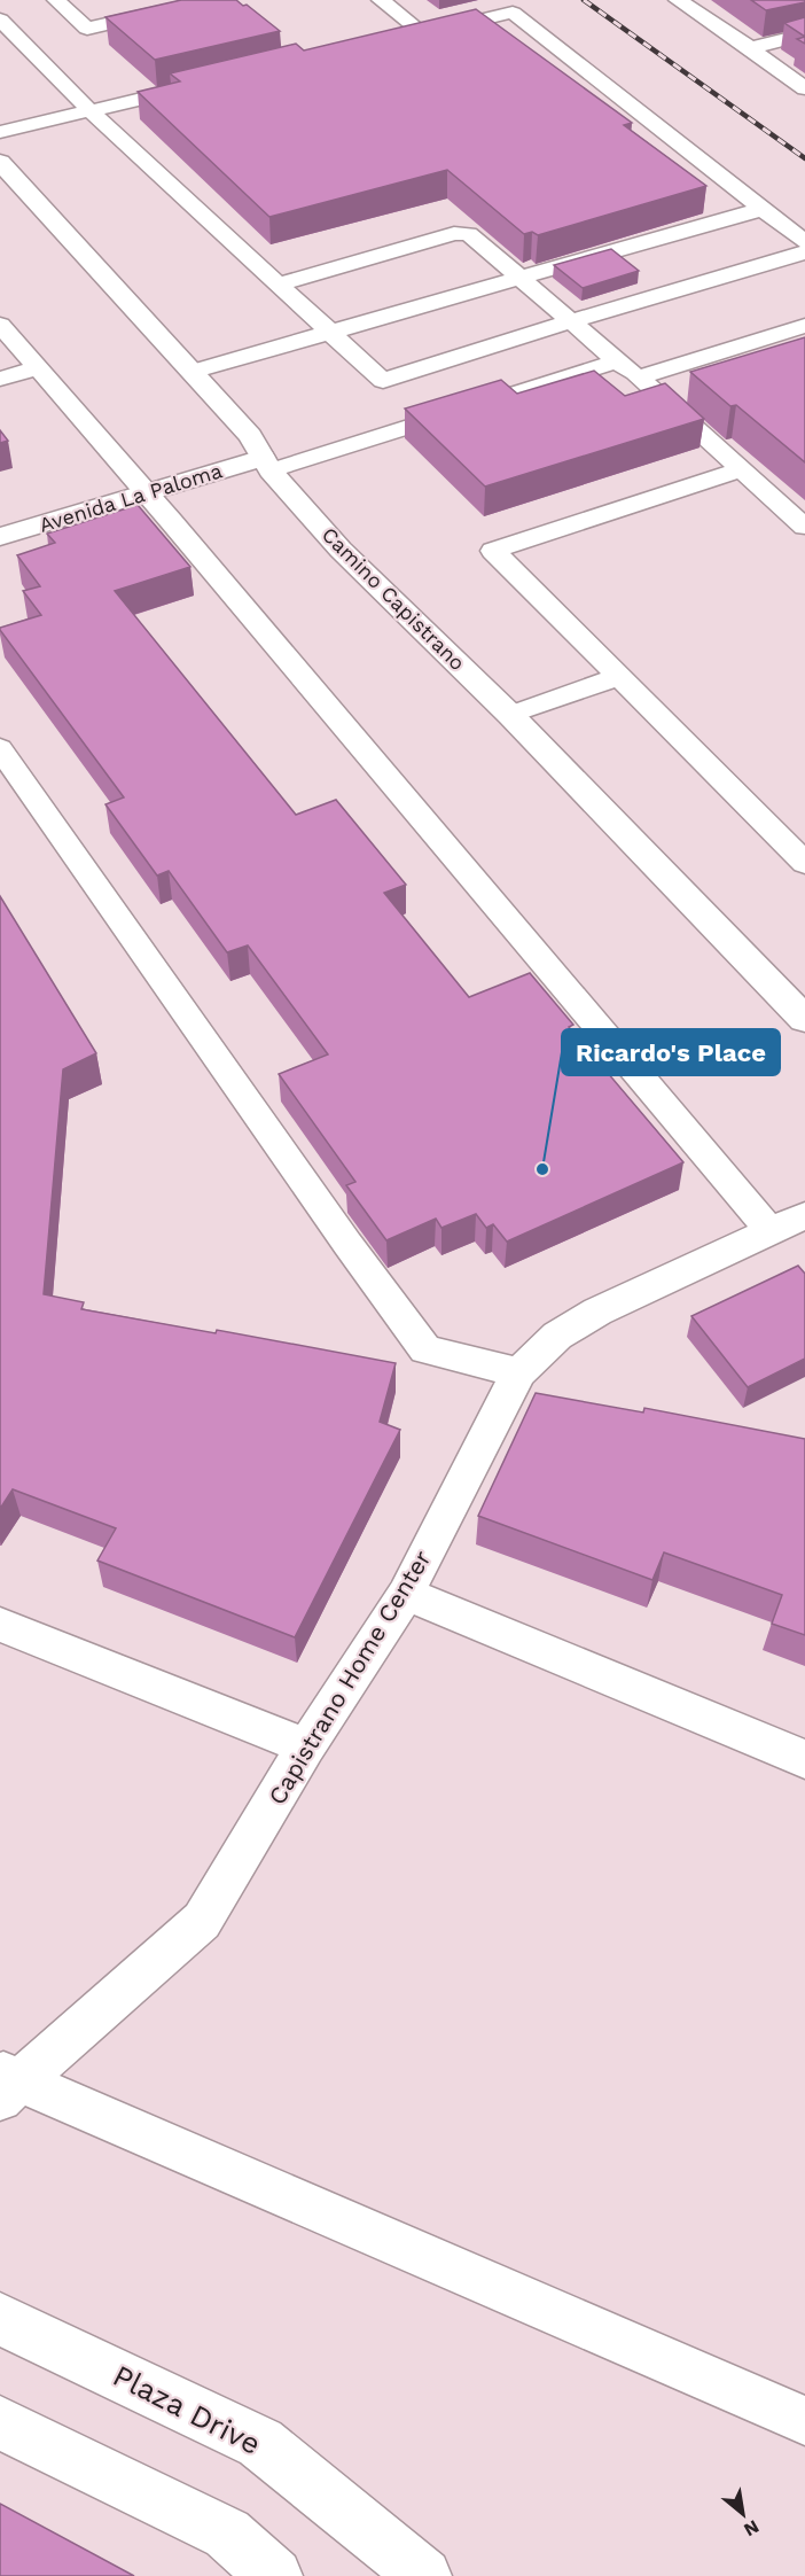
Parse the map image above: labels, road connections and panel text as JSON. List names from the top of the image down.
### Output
{
  "streets": {
    "main road": ["Avenida La Paloma", "Camino Capistrano", "Plaza Drive"],
    "lane": ["Capistrano Home Center"]
  },
  "crossings": [
    ["Avenida La Paloma", "Camino Capistrano"]
  ],
  "places": ["Ricardo's Place"],
  "north": "bottom right"
}
